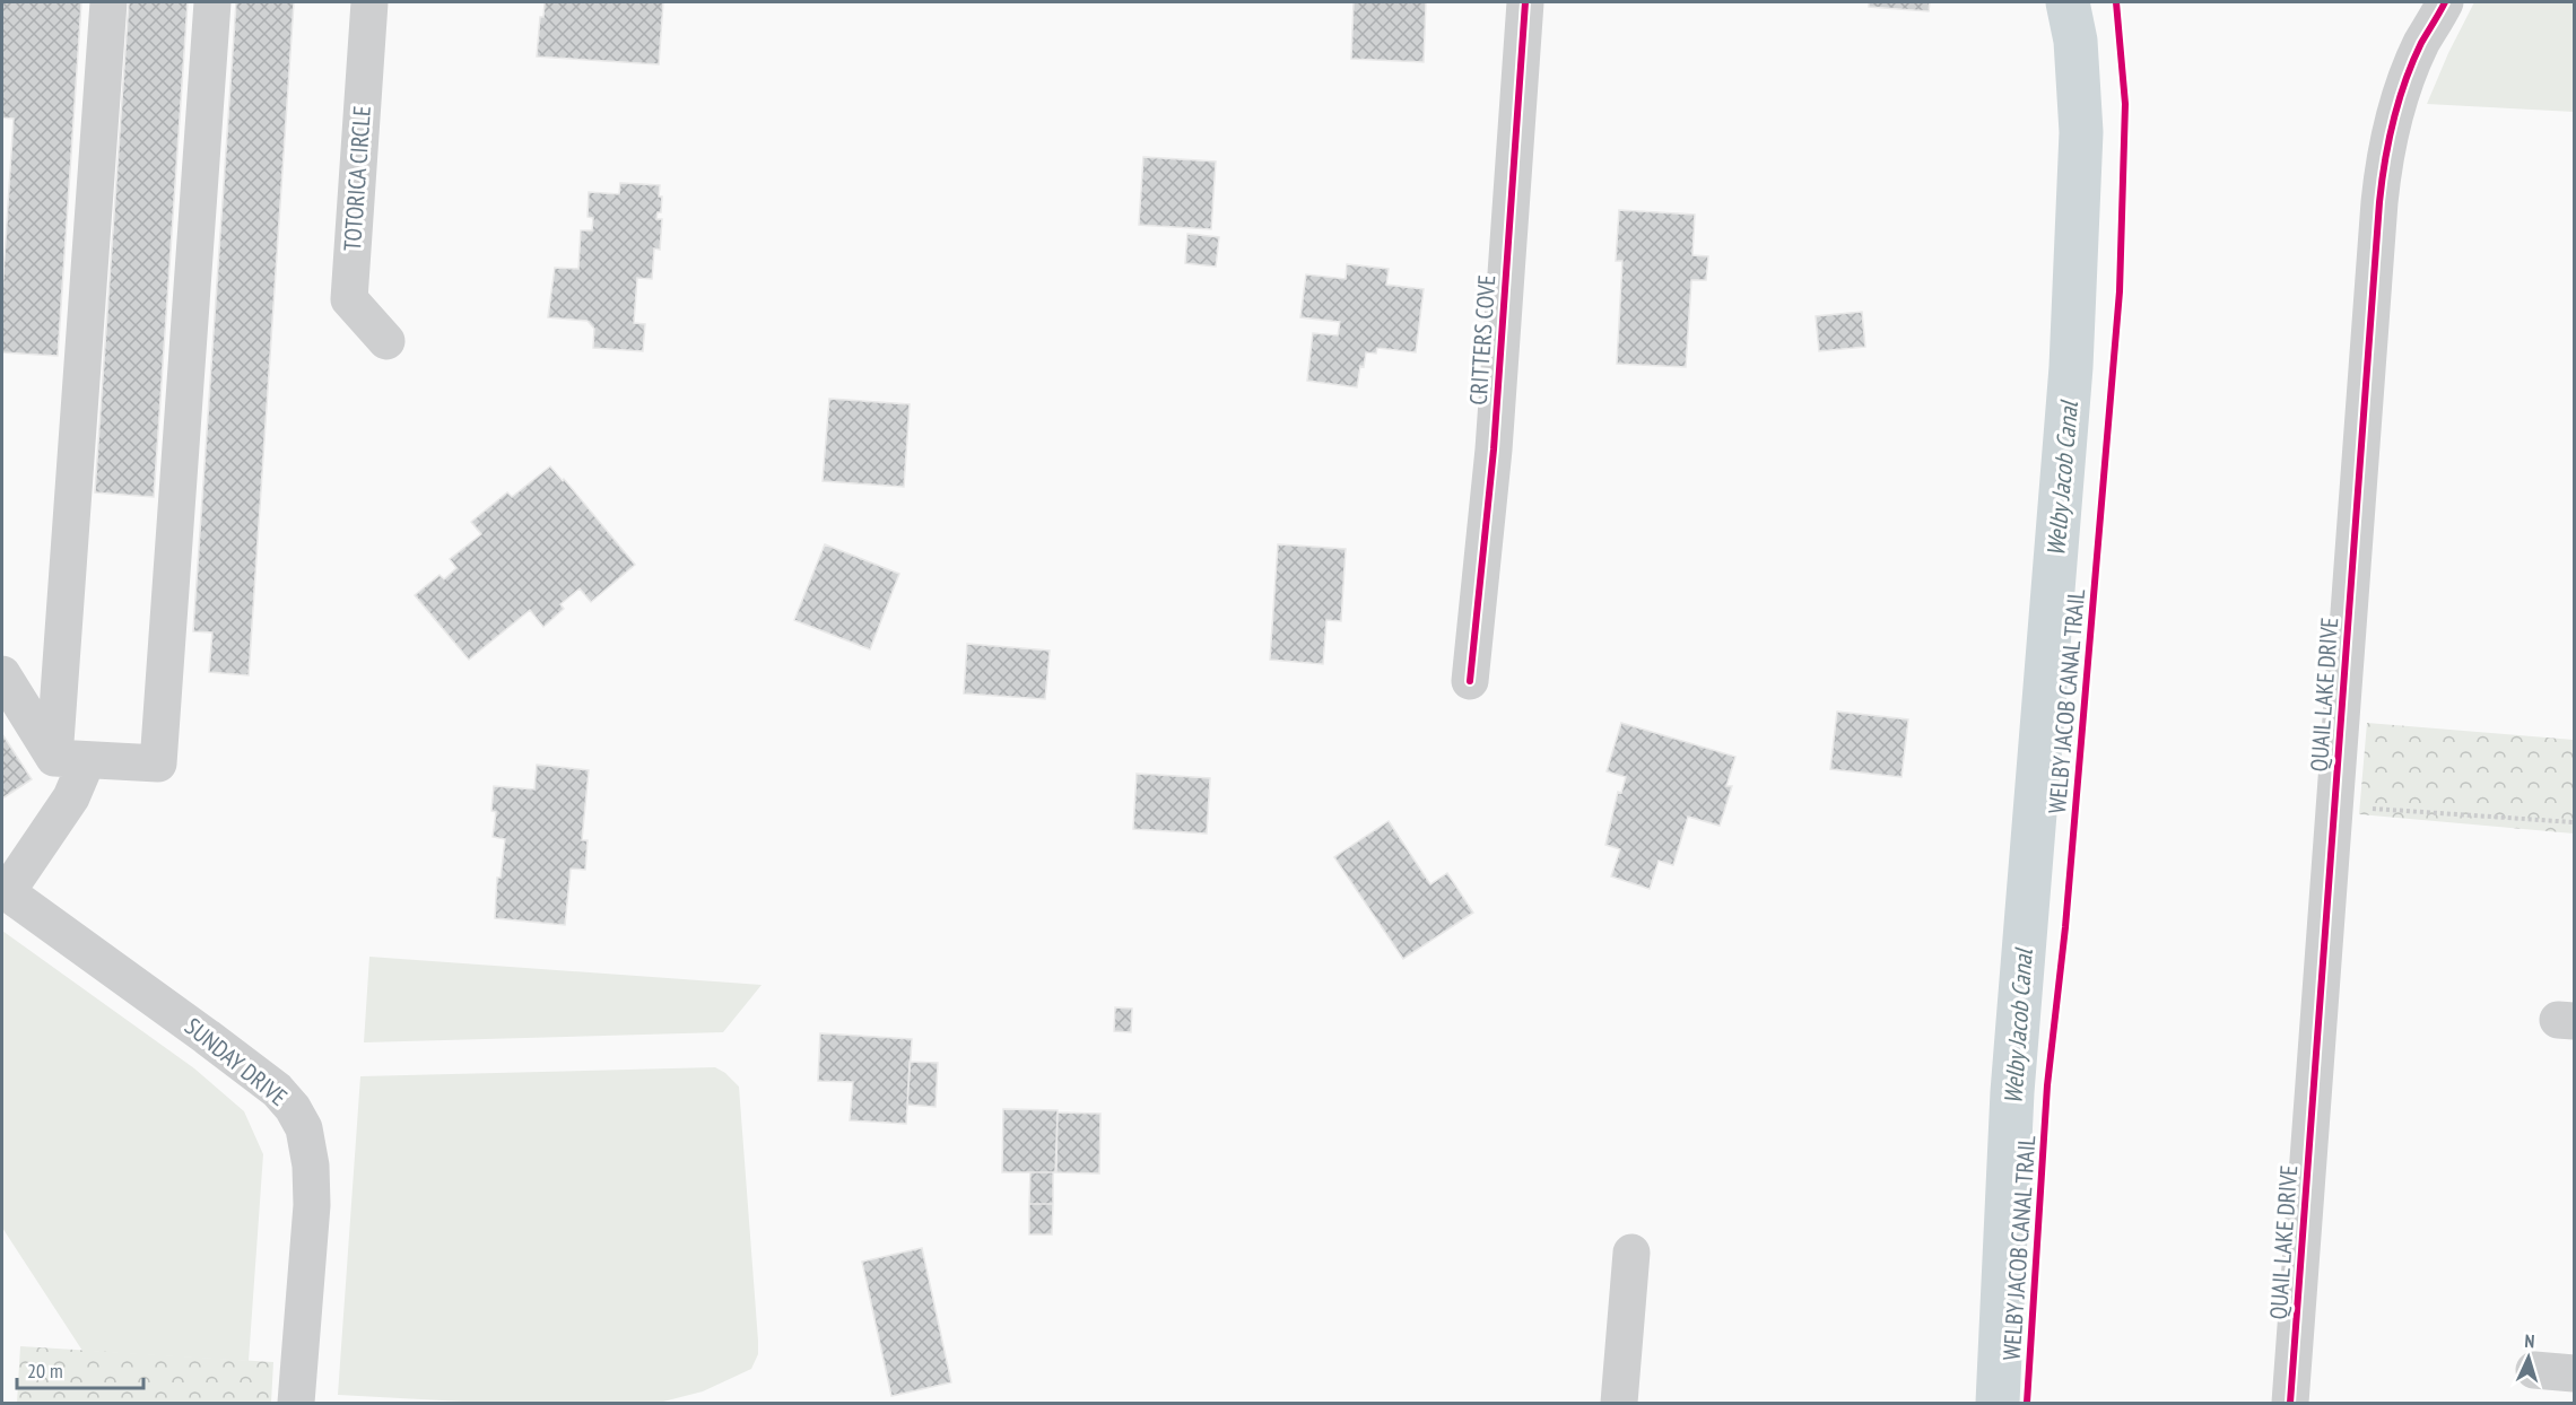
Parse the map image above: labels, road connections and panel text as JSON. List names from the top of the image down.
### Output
{
  "streets": {
    "street": [
      "TOTORICA CIRCLE",
      "CRITTERS COVE",
      "QUAIL LAKE DRIVE",
      "SUNDAY DRIVE"
    ],
    "cycle path": ["WELBY JACOB CANAL TRAIL"]
  },
  "water": ["Welby Jacob Canal"],
  "scale_bar": "20 m",
  "north": "top"
}
